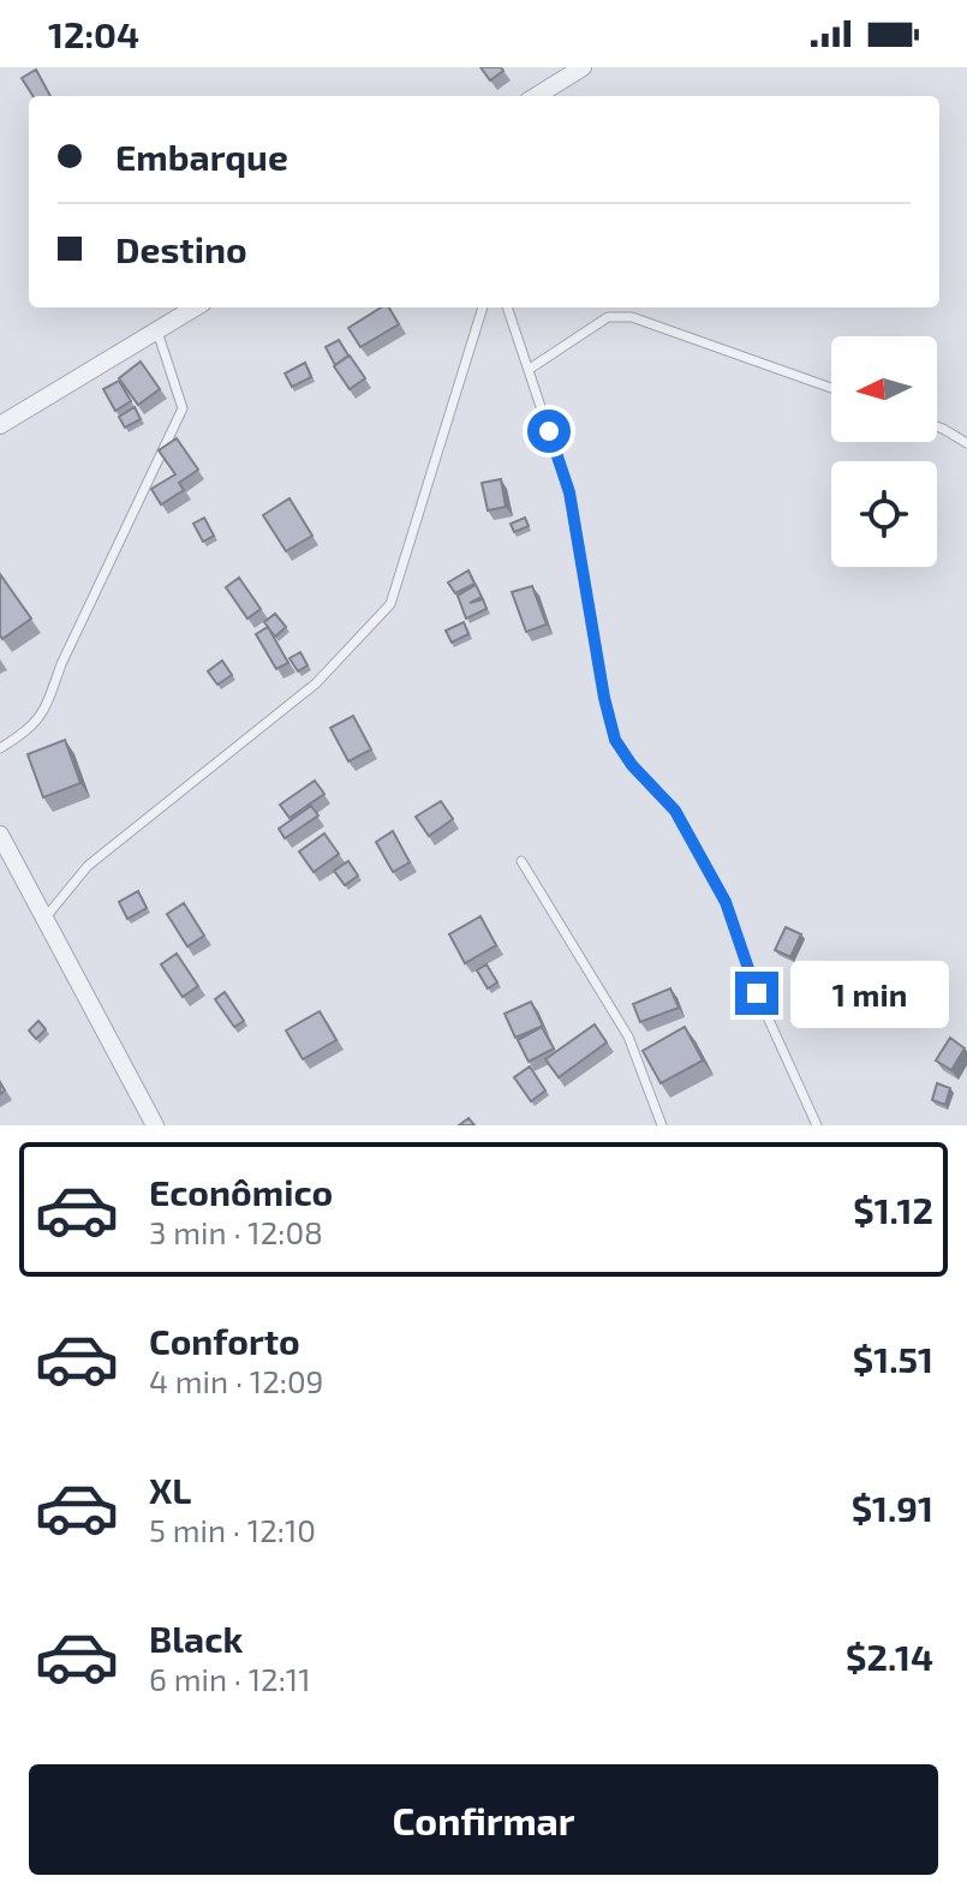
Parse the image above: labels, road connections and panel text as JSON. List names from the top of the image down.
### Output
{
  "north": "left",
  "page": {
    "status": "12:04",
    "banner": ["Embarque", "Destino"],
    "bubble": "1 min",
    "list": [
      {
        "name": "Econômico",
        "note": "3 min · 12:08",
        "value": "$1.12"
      },
      {
        "name": "Conforto",
        "note": "4 min · 12:09",
        "value": "$1.51"
      },
      {
        "name": "XL",
        "note": "5 min · 12:10",
        "value": "$1.91"
      },
      {
        "name": "Black",
        "note": "6 min · 12:11",
        "value": "$2.14"
      }
    ],
    "buttons": "Confirmar"
  }
}
